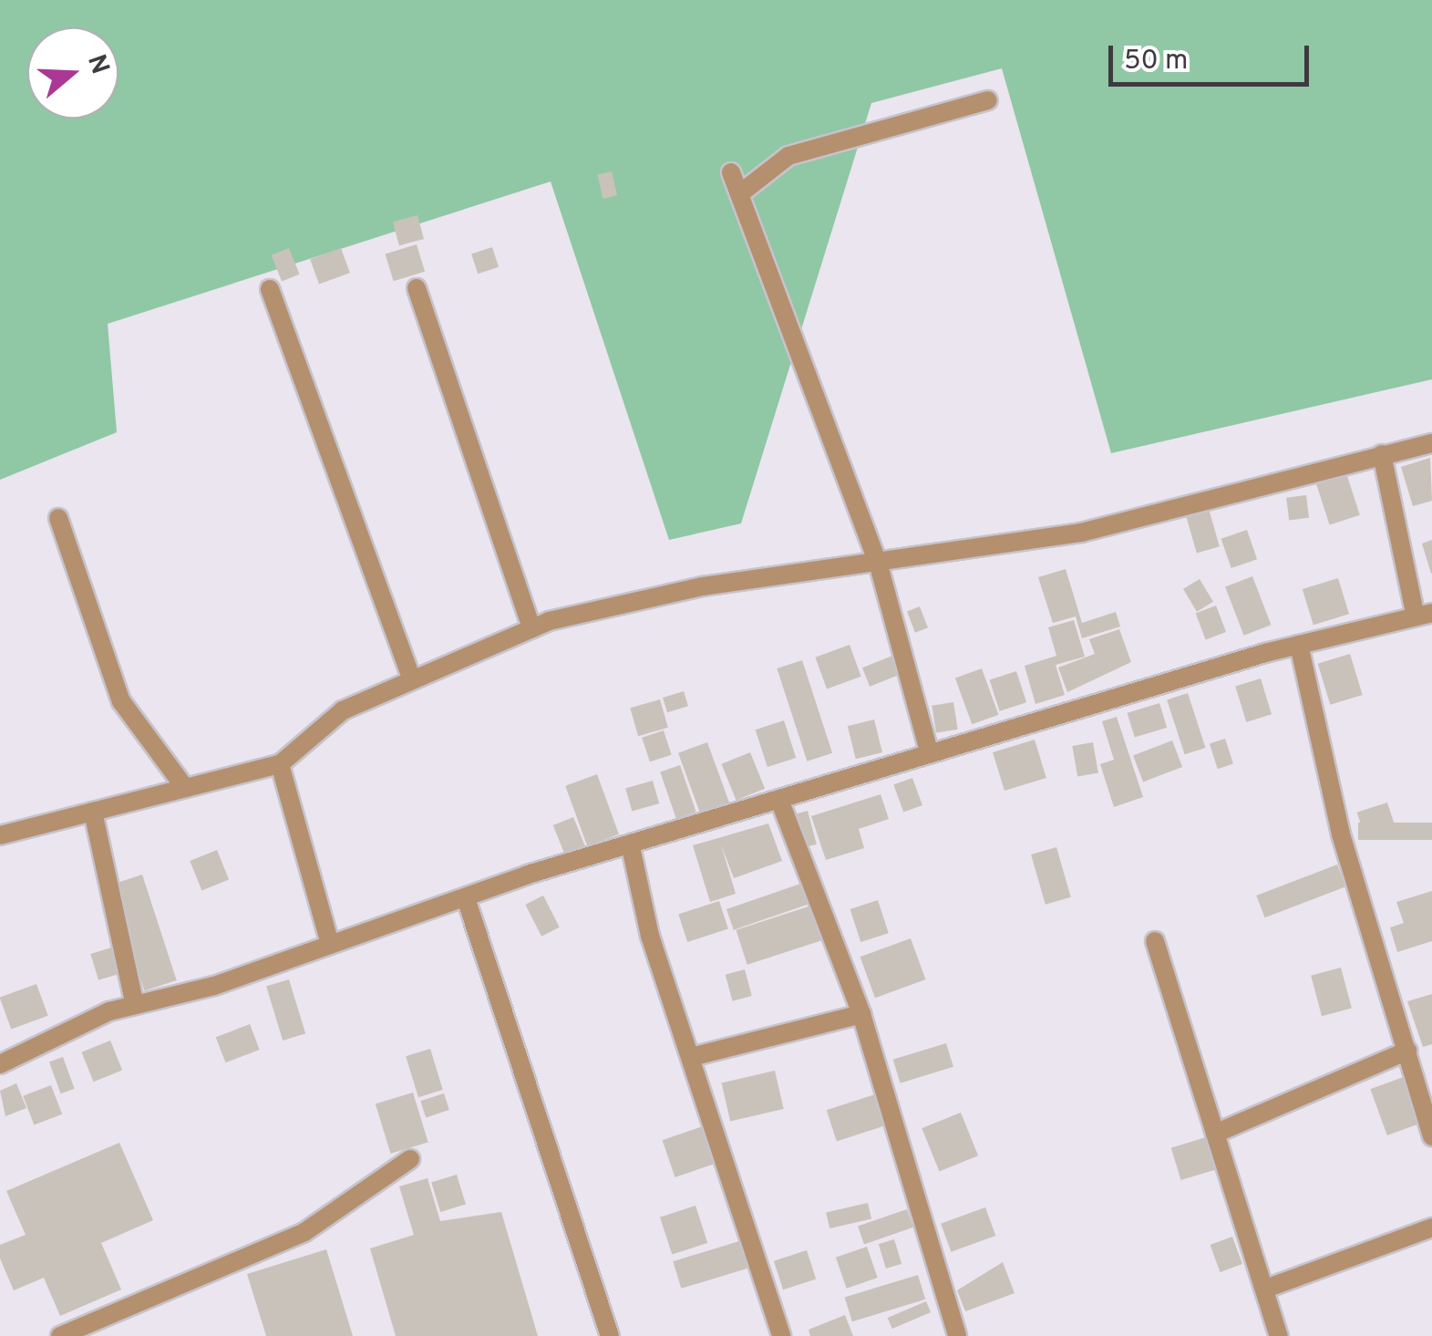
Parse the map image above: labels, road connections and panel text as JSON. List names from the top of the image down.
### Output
{
  "scale_bar": "50 m",
  "north": "right"
}
